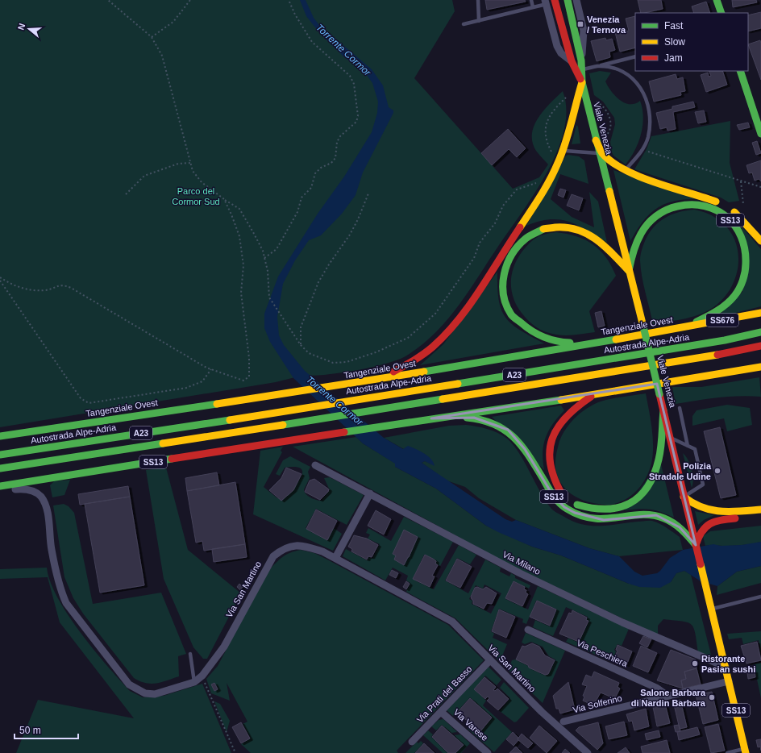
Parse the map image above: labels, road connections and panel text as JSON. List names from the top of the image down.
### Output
{
  "streets": {
    "main road": [
      "Viale Venezia",
      "SS13",
      "SS676",
      "Tangenziale Ovest",
      "Autostrada Alpe-Adria",
      "A23"
    ],
    "street": [
      "Via Milano",
      "Via San Martino",
      "Via Peschiera",
      "Via Prati del Basso",
      "Via Solferino",
      "Via Varese"
    ]
  },
  "crossings": [
    ["Viale Venezia", "SS13"],
    ["Viale Venezia", "Via Milano"],
    ["SS13", "Tangenziale Ovest"],
    ["SS13", "Via Milano"],
    ["SS13", "Via Solferino"],
    ["Via San Martino", "Via Prati del Basso"],
    ["Via Peschiera", "Via Solferino"],
    ["Via Prati del Basso", "Via Varese"]
  ],
  "water": ["Torrente Cormor"],
  "parks": ["Parco del Cormor Sud"],
  "places": {
    "transit": ["Venezia / Ternova"],
    "other": ["Polizia Stradale Udine", "Ristorante Pasian sushi", "Salone Barbara di Nardin Barbara"]
  },
  "legend": ["Fast", "Slow", "Jam"],
  "scale_bar": "50 m",
  "north": "left"
}
